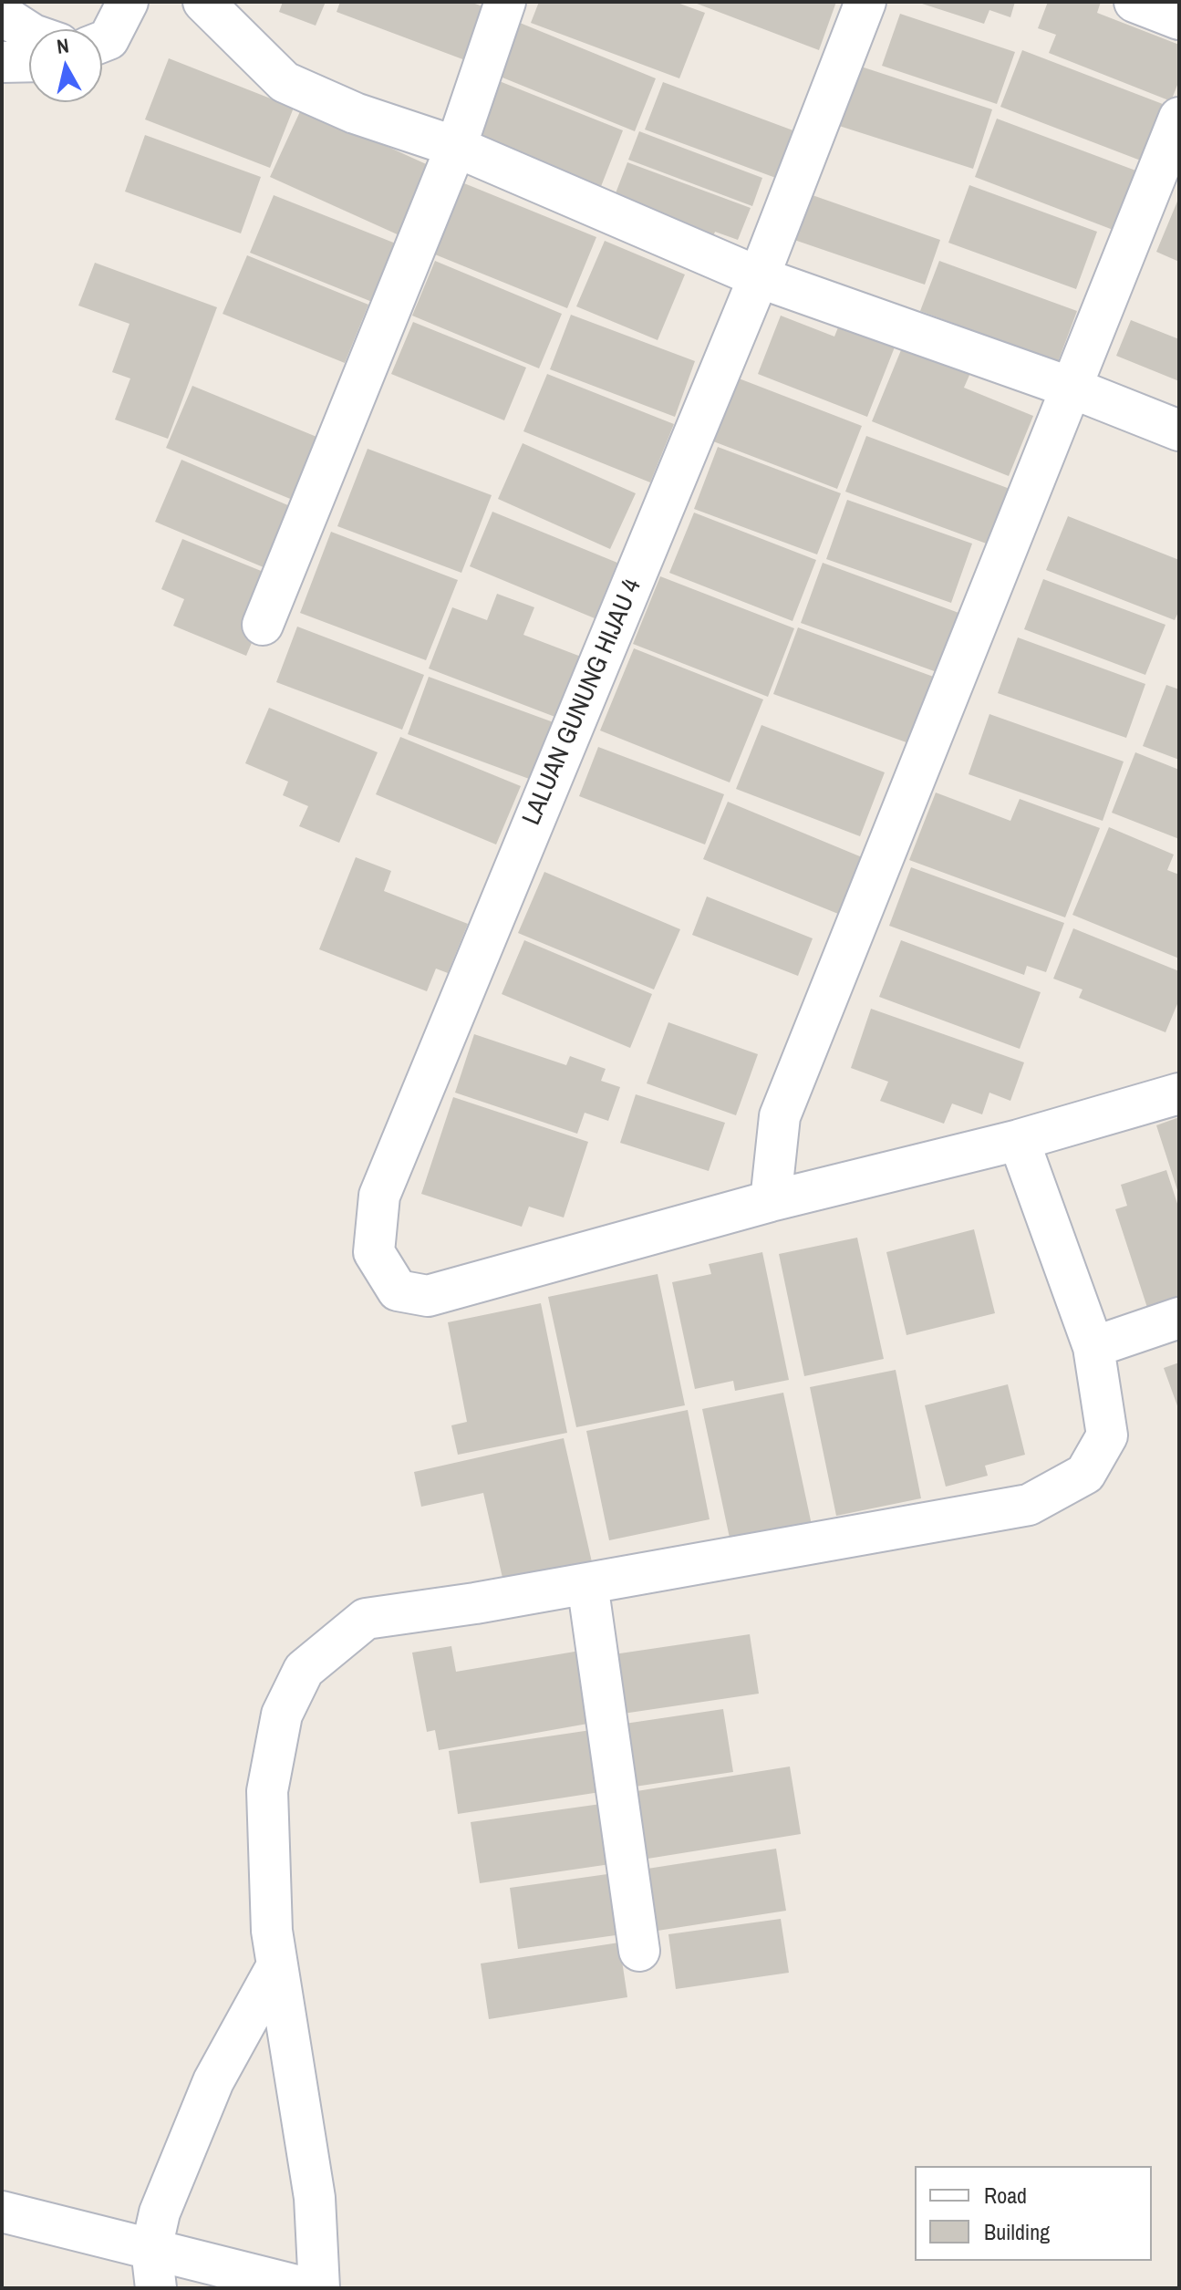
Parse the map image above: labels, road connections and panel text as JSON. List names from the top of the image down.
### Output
{
  "streets": {
    "street": ["LALUAN GUNUNG HIJAU 4"]
  },
  "legend": ["Road", "Building"],
  "north": "top"
}
